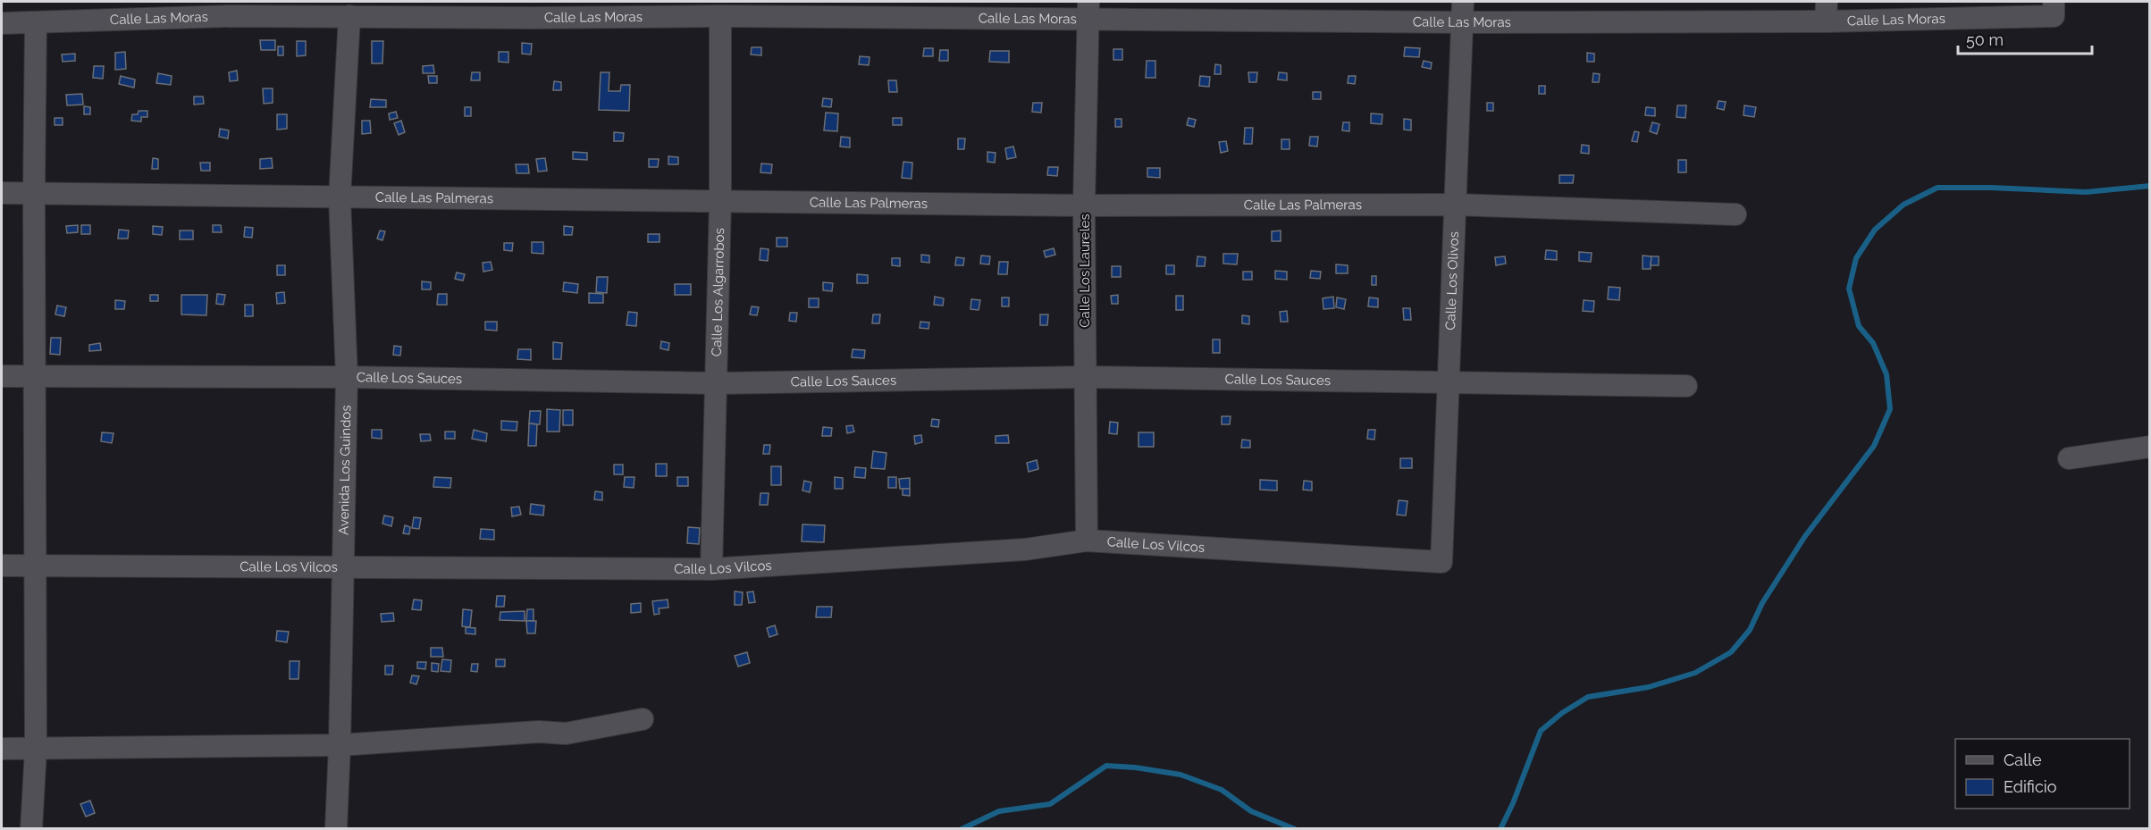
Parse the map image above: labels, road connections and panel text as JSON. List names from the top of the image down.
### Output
{
  "streets": {
    "street": [
      "Calle Las Moras",
      "Calle Las Palmeras",
      "Calle Los Laureles",
      "Calle Los Olivos",
      "Calle Los Algarrobos",
      "Calle Los Sauces",
      "Avenida Los Guindos",
      "Calle Los Vilcos"
    ]
  },
  "crossings": [
    ["Calle Las Moras", "Calle Los Laureles"],
    ["Calle Las Moras", "Calle Los Olivos"],
    ["Calle Las Moras", "Calle Los Algarrobos"],
    ["Calle Las Moras", "Avenida Los Guindos"],
    ["Calle Las Palmeras", "Calle Los Laureles"],
    ["Calle Las Palmeras", "Calle Los Olivos"],
    ["Calle Las Palmeras", "Calle Los Algarrobos"],
    ["Calle Las Palmeras", "Avenida Los Guindos"],
    ["Calle Los Laureles", "Calle Los Sauces"],
    ["Calle Los Laureles", "Calle Los Vilcos"],
    ["Calle Los Olivos", "Calle Los Sauces"],
    ["Calle Los Olivos", "Calle Los Vilcos"],
    ["Calle Los Algarrobos", "Calle Los Sauces"],
    ["Calle Los Algarrobos", "Calle Los Vilcos"],
    ["Calle Los Sauces", "Avenida Los Guindos"],
    ["Avenida Los Guindos", "Calle Los Vilcos"]
  ],
  "legend": ["Calle", "Edificio"],
  "scale_bar": "50 m"
}
